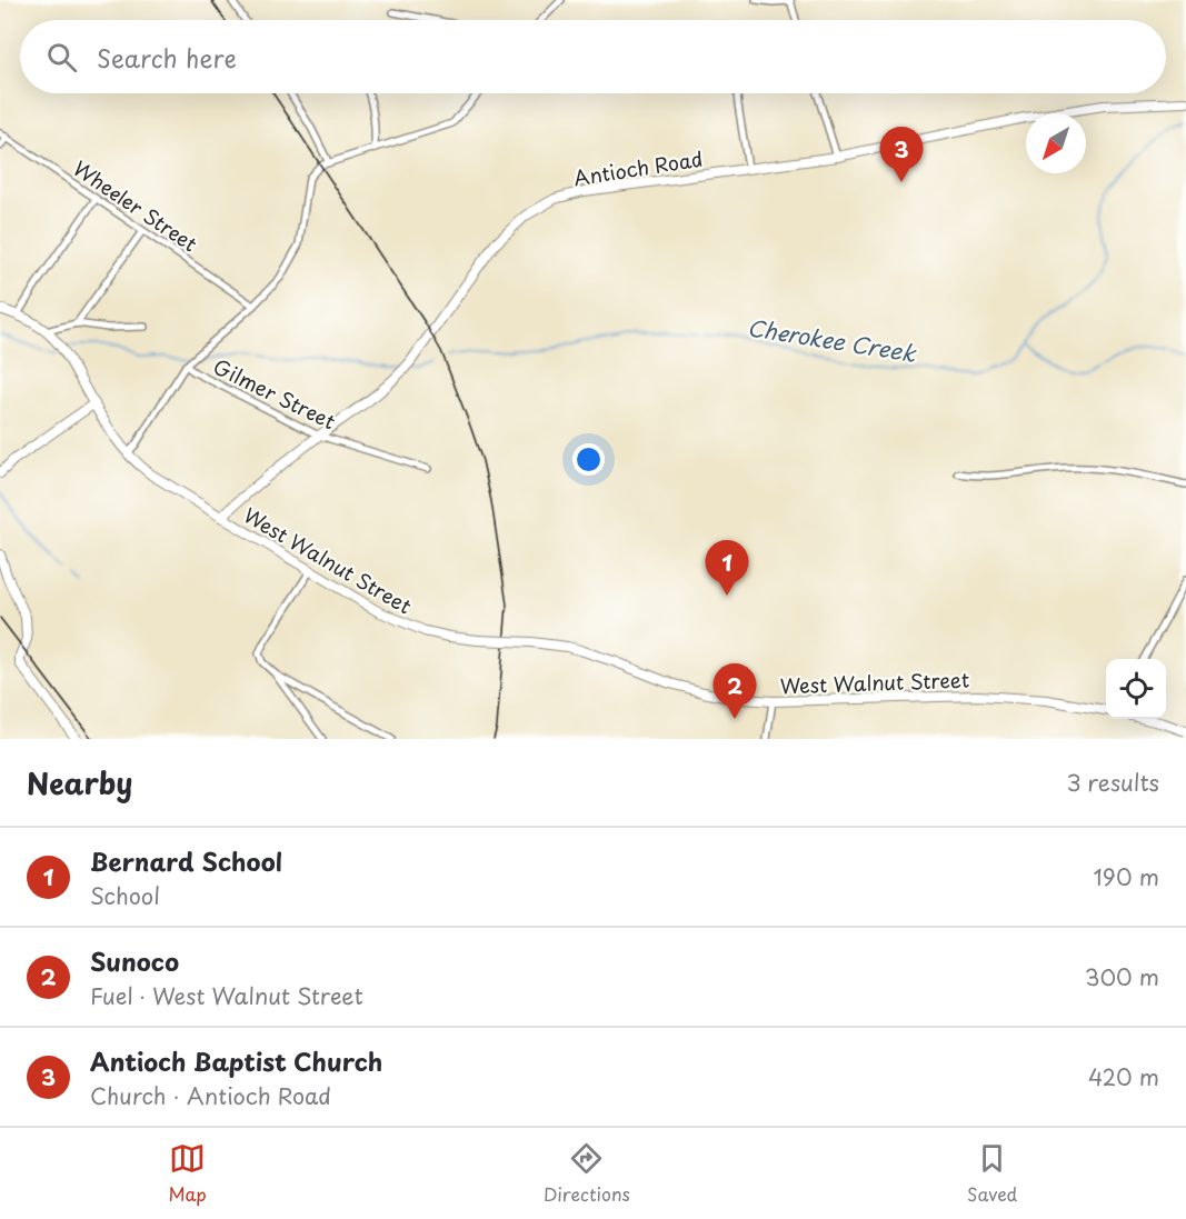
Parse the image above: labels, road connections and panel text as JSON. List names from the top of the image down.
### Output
{
  "streets": {
    "street": [
      "Antioch Road",
      "Wheeler Street",
      "Gilmer Street",
      "West Walnut Street"
    ]
  },
  "crossings": [
    ["Antioch Road", "Gilmer Street"],
    ["Antioch Road", "West Walnut Street"]
  ],
  "water": ["Cherokee Creek"],
  "north": "bottom left",
  "page": {
    "search": "Search here",
    "pins": ["3", "1", "2"],
    "heading": ["Nearby", "3 results"],
    "list": [
      {
        "mark": "1",
        "name": "Bernard School",
        "note": "School",
        "value": "190 m"
      },
      {
        "mark": "2",
        "name": "Sunoco",
        "note": "Fuel · West Walnut Street",
        "value": "300 m"
      },
      {
        "mark": "3",
        "name": "Antioch Baptist Church",
        "note": "Church · Antioch Road",
        "value": "420 m"
      }
    ],
    "nav": ["Map", "Directions", "Saved"]
  }
}
